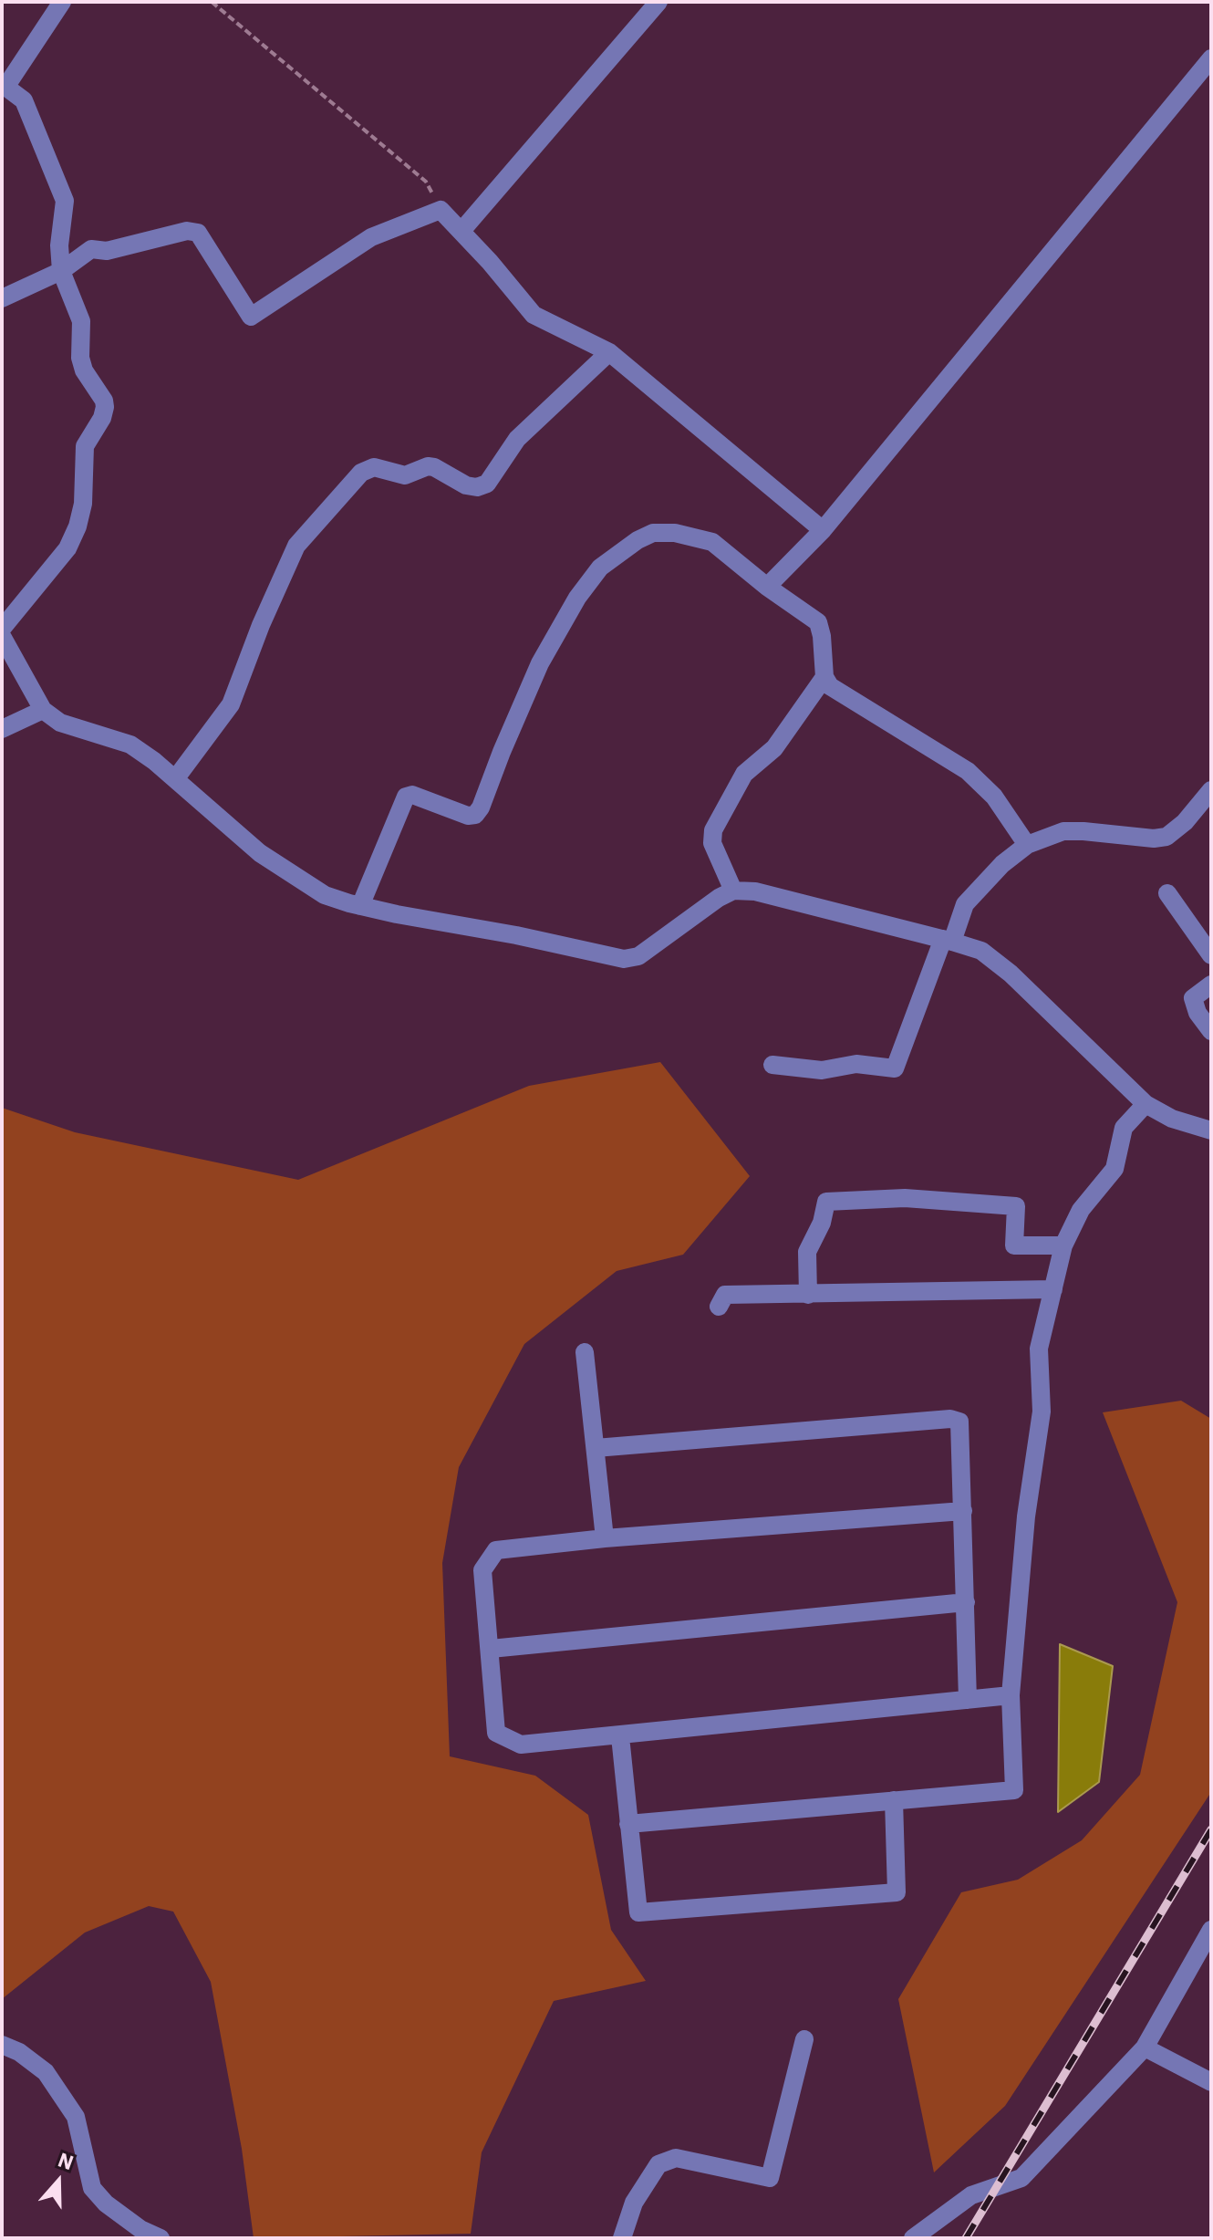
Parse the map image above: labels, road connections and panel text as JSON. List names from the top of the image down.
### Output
{
  "north": "top"
}
